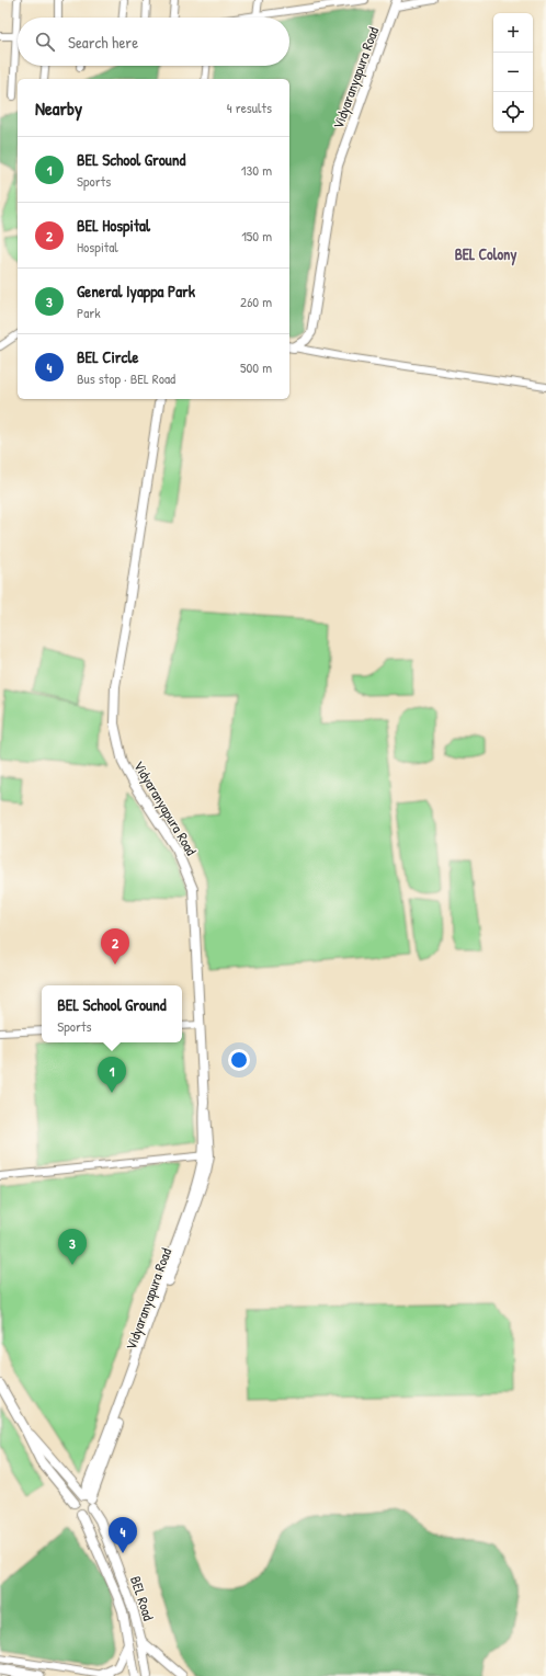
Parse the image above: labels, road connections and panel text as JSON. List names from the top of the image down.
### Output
{
  "streets": {
    "main road": ["Vidyaranyapura Road", "BEL Road"]
  },
  "crossings": [
    ["Vidyaranyapura Road", "BEL Road"]
  ],
  "districts": ["BEL Colony"],
  "page": {
    "map_buttons": ["+", "−"],
    "search": "Search here",
    "heading": ["Nearby", "4 results"],
    "list": [
      {
        "mark": "1",
        "name": "BEL School Ground",
        "note": "Sports",
        "value": "130 m"
      },
      {
        "mark": "2",
        "name": "BEL Hospital",
        "note": "Hospital",
        "value": "150 m"
      },
      {
        "mark": "3",
        "name": "General Iyappa Park",
        "note": "Park",
        "value": "260 m"
      },
      {
        "mark": "4",
        "name": "BEL Circle",
        "note": "Bus stop · BEL Road",
        "value": "500 m"
      }
    ],
    "pins": [
      "2",
      "1",
      "3",
      "4"
    ],
    "popup": ["BEL School Ground", "Sports"]
  }
}
